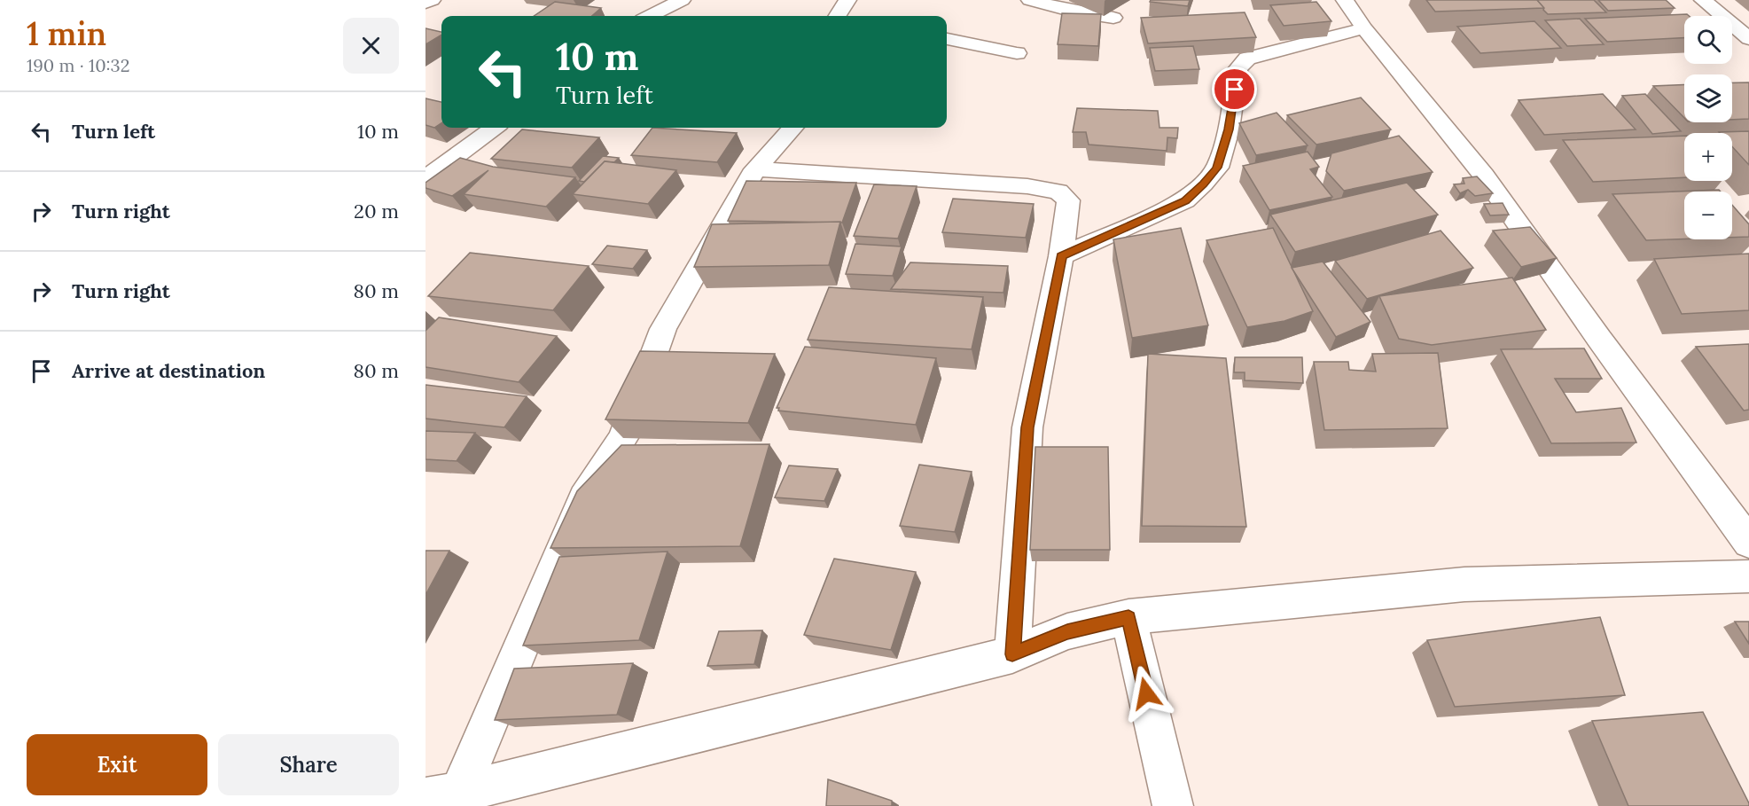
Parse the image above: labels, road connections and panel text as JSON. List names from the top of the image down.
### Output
{
  "page": {
    "heading": ["1 min", "190 m · 10:32"],
    "map_buttons": ["+", "−"],
    "turn": ["10 m", "Turn left"],
    "list": [
      {
        "name": "Turn left",
        "value": "10 m"
      },
      {
        "name": "Turn right",
        "value": "20 m"
      },
      {
        "name": "Turn right",
        "value": "80 m"
      },
      {
        "name": "Arrive at destination",
        "value": "80 m"
      }
    ],
    "buttons": ["Exit", "Share"]
  }
}
